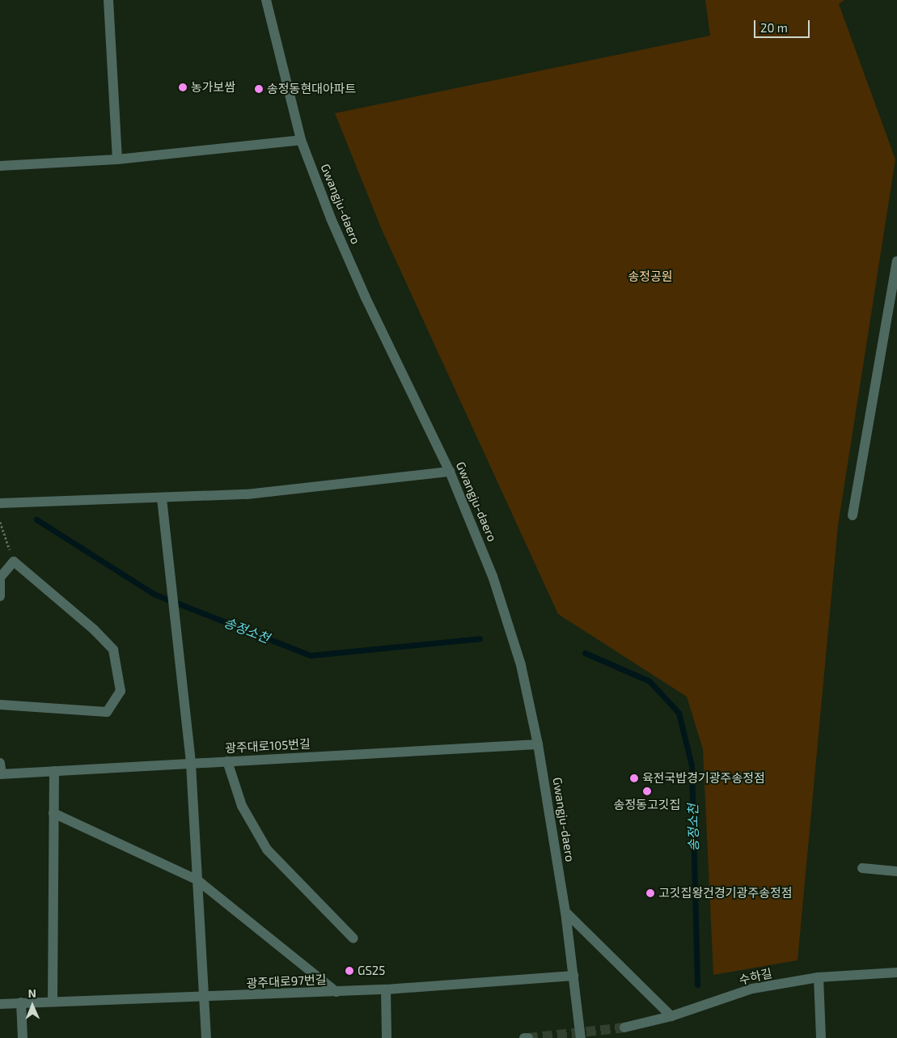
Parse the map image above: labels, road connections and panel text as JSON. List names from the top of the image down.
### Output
{
  "streets": {
    "street": [
      "Gwangju-daero",
      "광주대로105번길",
      "수하길",
      "광주대로97번길"
    ]
  },
  "crossings": [
    ["Gwangju-daero", "광주대로105번길"],
    ["Gwangju-daero", "광주대로97번길"]
  ],
  "water": ["송정소천"],
  "parks": ["송정공원"],
  "places": [
    "농가보쌈",
    "송정동현대아파트",
    "육전국밥경기광주송정점",
    "송정동고깃집",
    "고깃집왕건경기광주송정점",
    "GS25"
  ],
  "scale_bar": "20 m",
  "north": "top"
}
